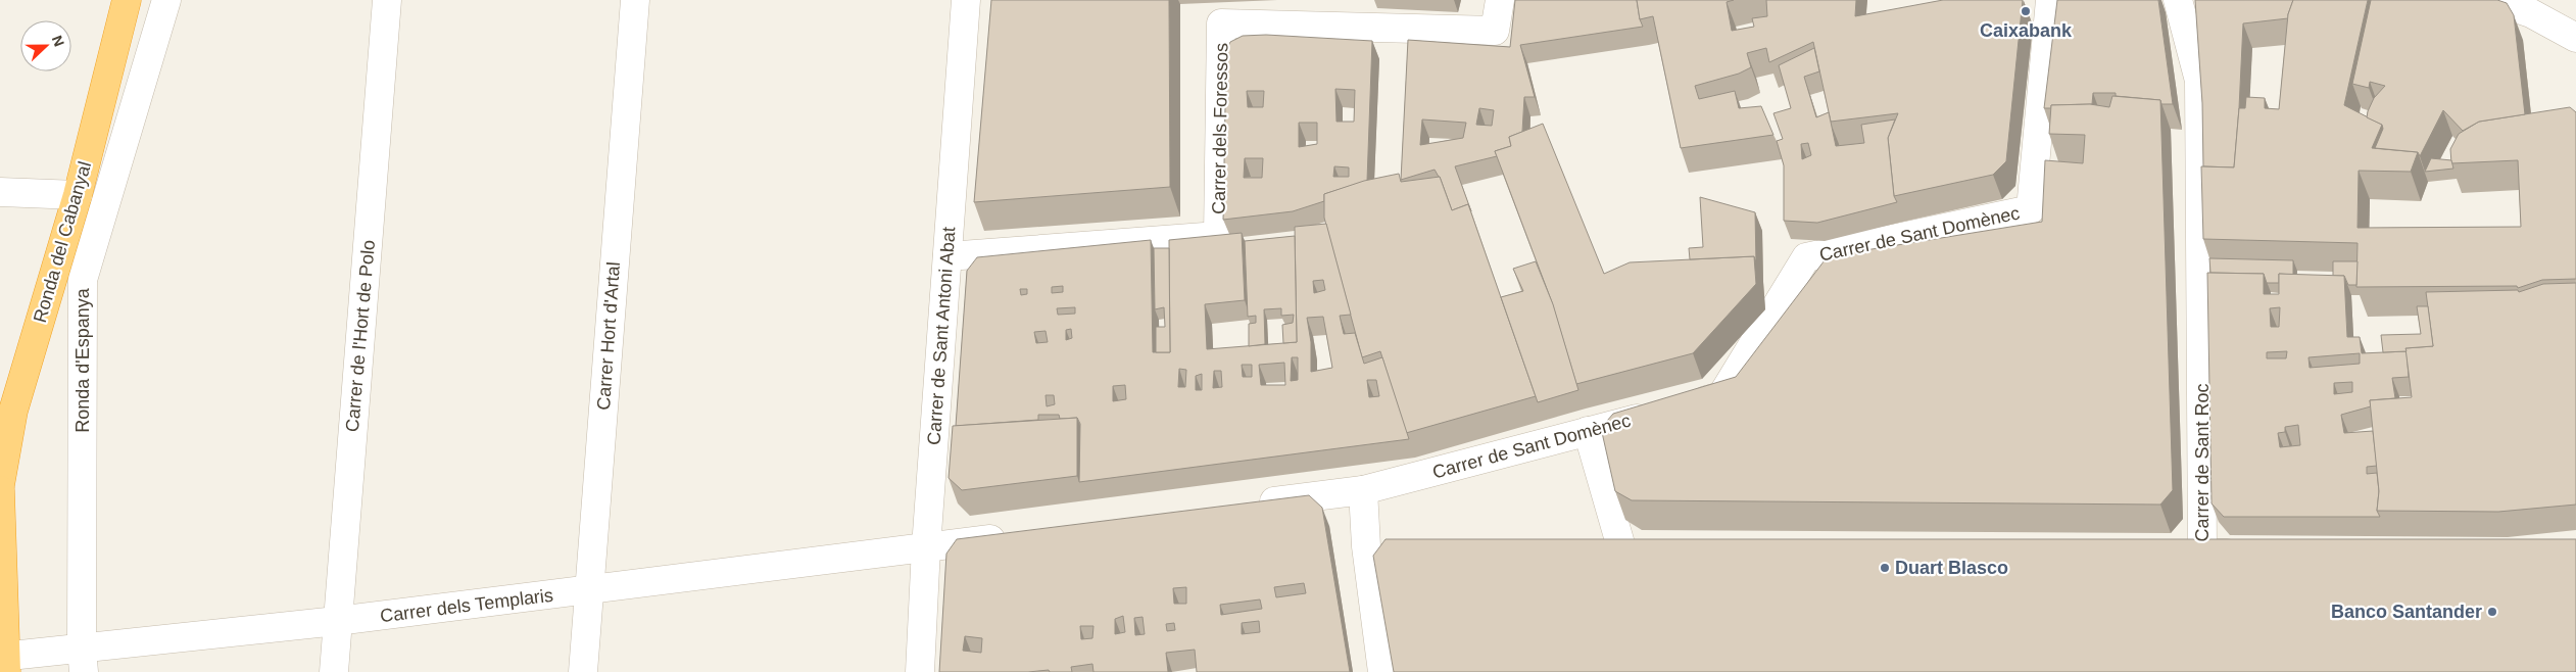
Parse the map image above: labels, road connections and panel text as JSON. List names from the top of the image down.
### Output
{
  "streets": {
    "highway": ["Ronda del Cabanyal"],
    "street": [
      "Carrer dels Foressos",
      "Carrer de Sant Domènec",
      "Carrer de l'Hort de Polo",
      "Carrer Hort d'Artal",
      "Carrer de Sant Antoni Abat",
      "Ronda d'Espanya",
      "Carrer de Sant Roc",
      "Carrer dels Templaris"
    ]
  },
  "crossings": [
    ["Carrer dels Foressos", "Carrer de Sant Antoni Abat"],
    ["Ronda del Cabanyal", "Carrer dels Templaris"],
    ["Carrer de l'Hort de Polo", "Carrer dels Templaris"],
    ["Carrer Hort d'Artal", "Carrer dels Templaris"],
    ["Carrer de Sant Antoni Abat", "Carrer dels Templaris"],
    ["Ronda d'Espanya", "Carrer dels Templaris"]
  ],
  "places": ["Caixabank", "Duart Blasco", "Banco Santander"],
  "north": "right"
}
